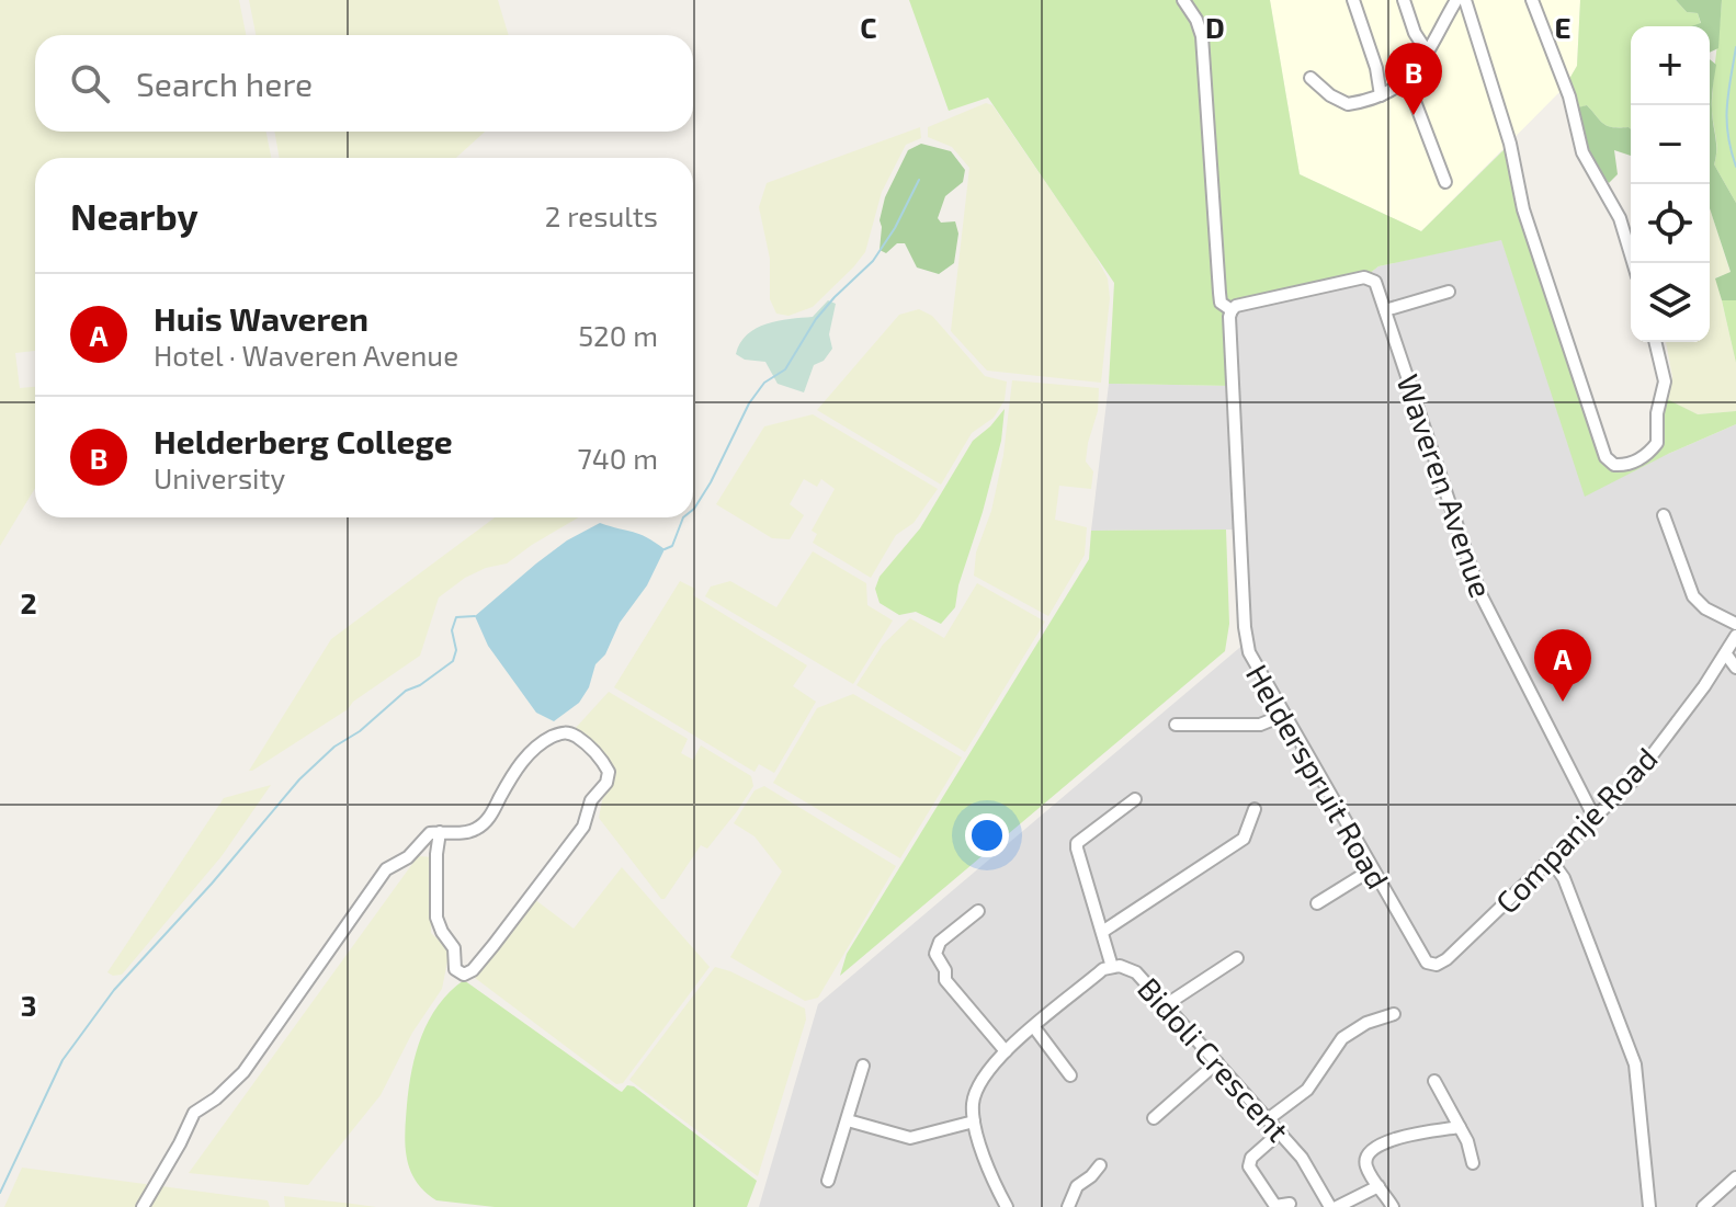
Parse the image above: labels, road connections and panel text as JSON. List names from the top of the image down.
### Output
{
  "streets": {
    "street": [
      "Waveren Avenue",
      "Helderspruit Road",
      "Companje Road",
      "Bidoli Crescent"
    ]
  },
  "crossings": [
    ["Waveren Avenue", "Helderspruit Road"],
    ["Waveren Avenue", "Companje Road"],
    ["Helderspruit Road", "Companje Road"]
  ],
  "page": {
    "map_buttons": ["+", "−"],
    "search": "Search here",
    "pins": ["B", "A"],
    "heading": ["Nearby", "2 results"],
    "list": [
      {
        "mark": "A",
        "name": "Huis Waveren",
        "note": "Hotel · Waveren Avenue",
        "value": "520 m"
      },
      {
        "mark": "B",
        "name": "Helderberg College",
        "note": "University",
        "value": "740 m"
      }
    ]
  },
  "grid": {
    "columns": ["C", "D", "E"],
    "rows": ["2", "3"]
  }
}
